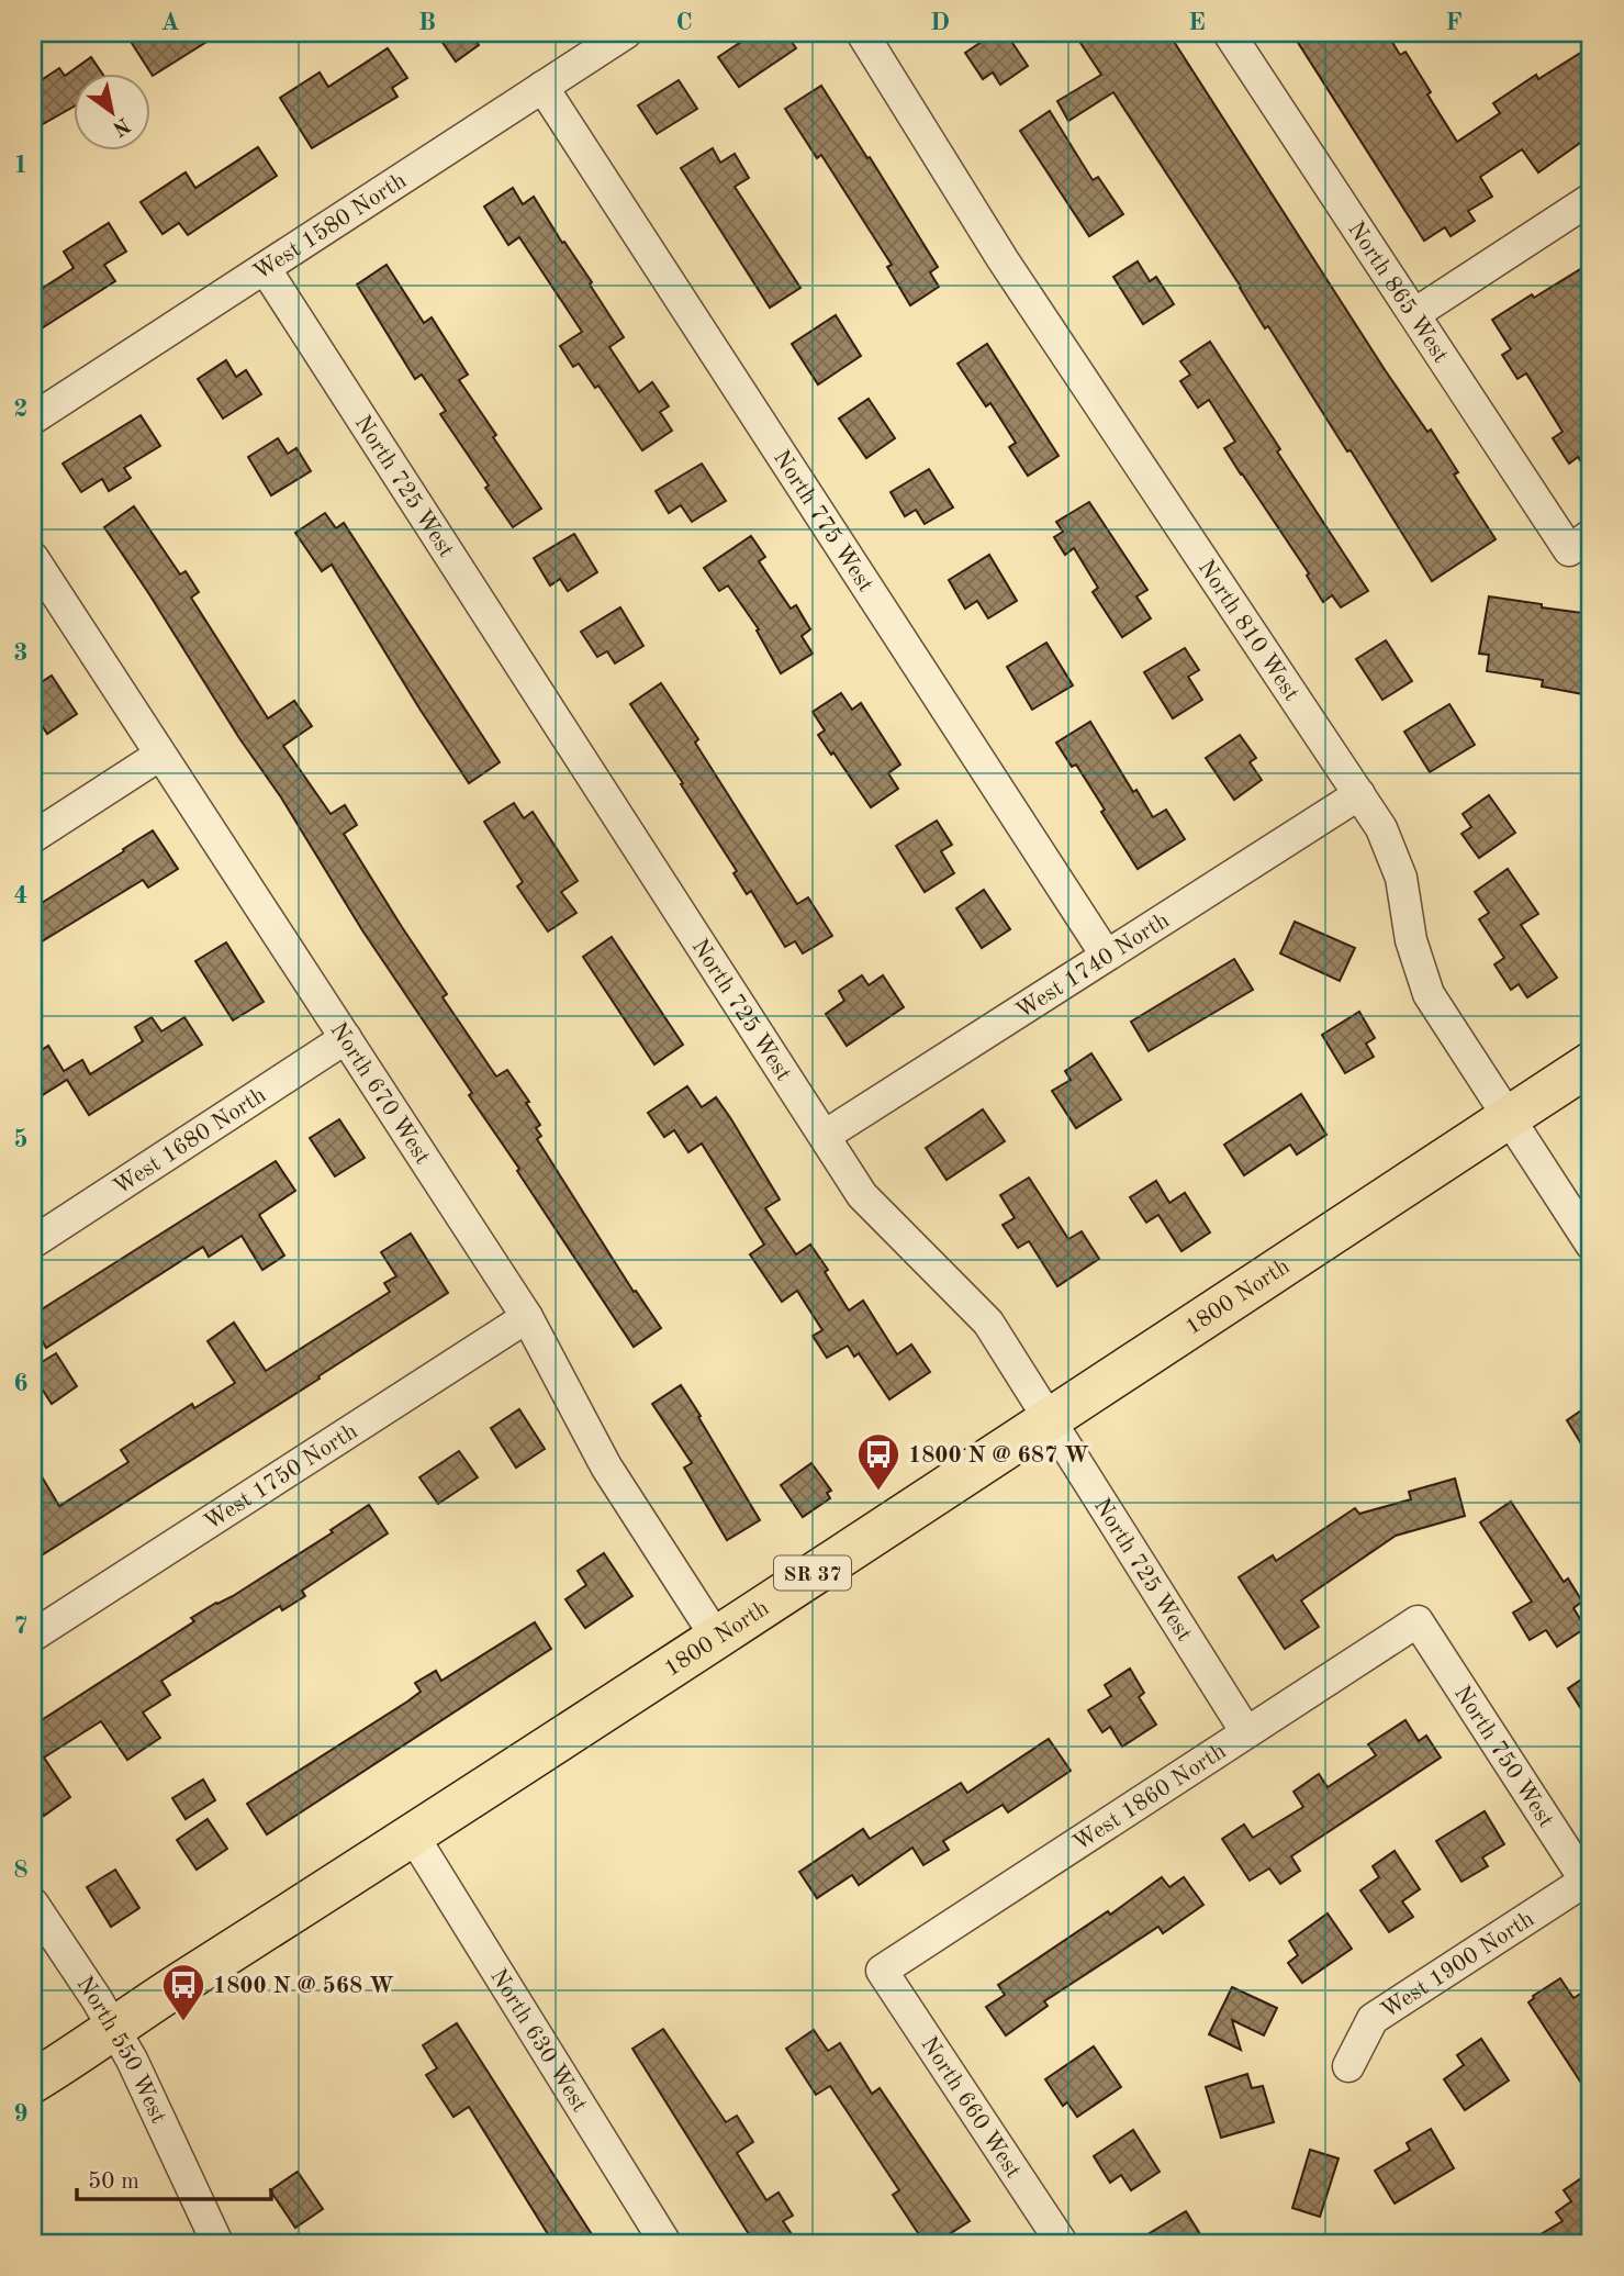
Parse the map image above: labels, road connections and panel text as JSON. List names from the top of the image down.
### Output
{
  "streets": {
    "main road": ["1800 North", "SR 37"],
    "street": [
      "West 1580 North",
      "North 865 West",
      "North 725 West",
      "North 775 West",
      "North 810 West",
      "West 1740 North",
      "North 670 West",
      "West 1680 North",
      "West 1750 North",
      "North 750 West",
      "West 1860 North",
      "West 1900 North",
      "North 630 West",
      "North 550 West",
      "North 660 West"
    ]
  },
  "crossings": [
    ["West 1580 North", "North 725 West"],
    ["West 1580 North", "North 775 West"],
    ["North 725 West", "West 1740 North"],
    ["North 725 West", "1800 North"],
    ["North 725 West", "West 1860 North"],
    ["North 775 West", "West 1740 North"],
    ["North 810 West", "West 1740 North"],
    ["North 810 West", "1800 North"],
    ["North 670 West", "West 1680 North"],
    ["North 670 West", "1800 North"],
    ["North 670 West", "West 1750 North"],
    ["1800 North", "North 630 West"],
    ["1800 North", "North 550 West"],
    ["North 750 West", "West 1860 North"],
    ["North 750 West", "West 1900 North"],
    ["West 1860 North", "North 660 West"]
  ],
  "places": {
    "bus stop": ["1800 N @ 687 W", "1800 N @ 568 W"]
  },
  "scale_bar": "50 m",
  "north": "bottom right",
  "grid": {
    "columns": [
      "A",
      "B",
      "C",
      "D",
      "E",
      "F"
    ],
    "rows": [
      "1",
      "2",
      "3",
      "4",
      "5",
      "6",
      "7",
      "8",
      "9"
    ]
  }
}
